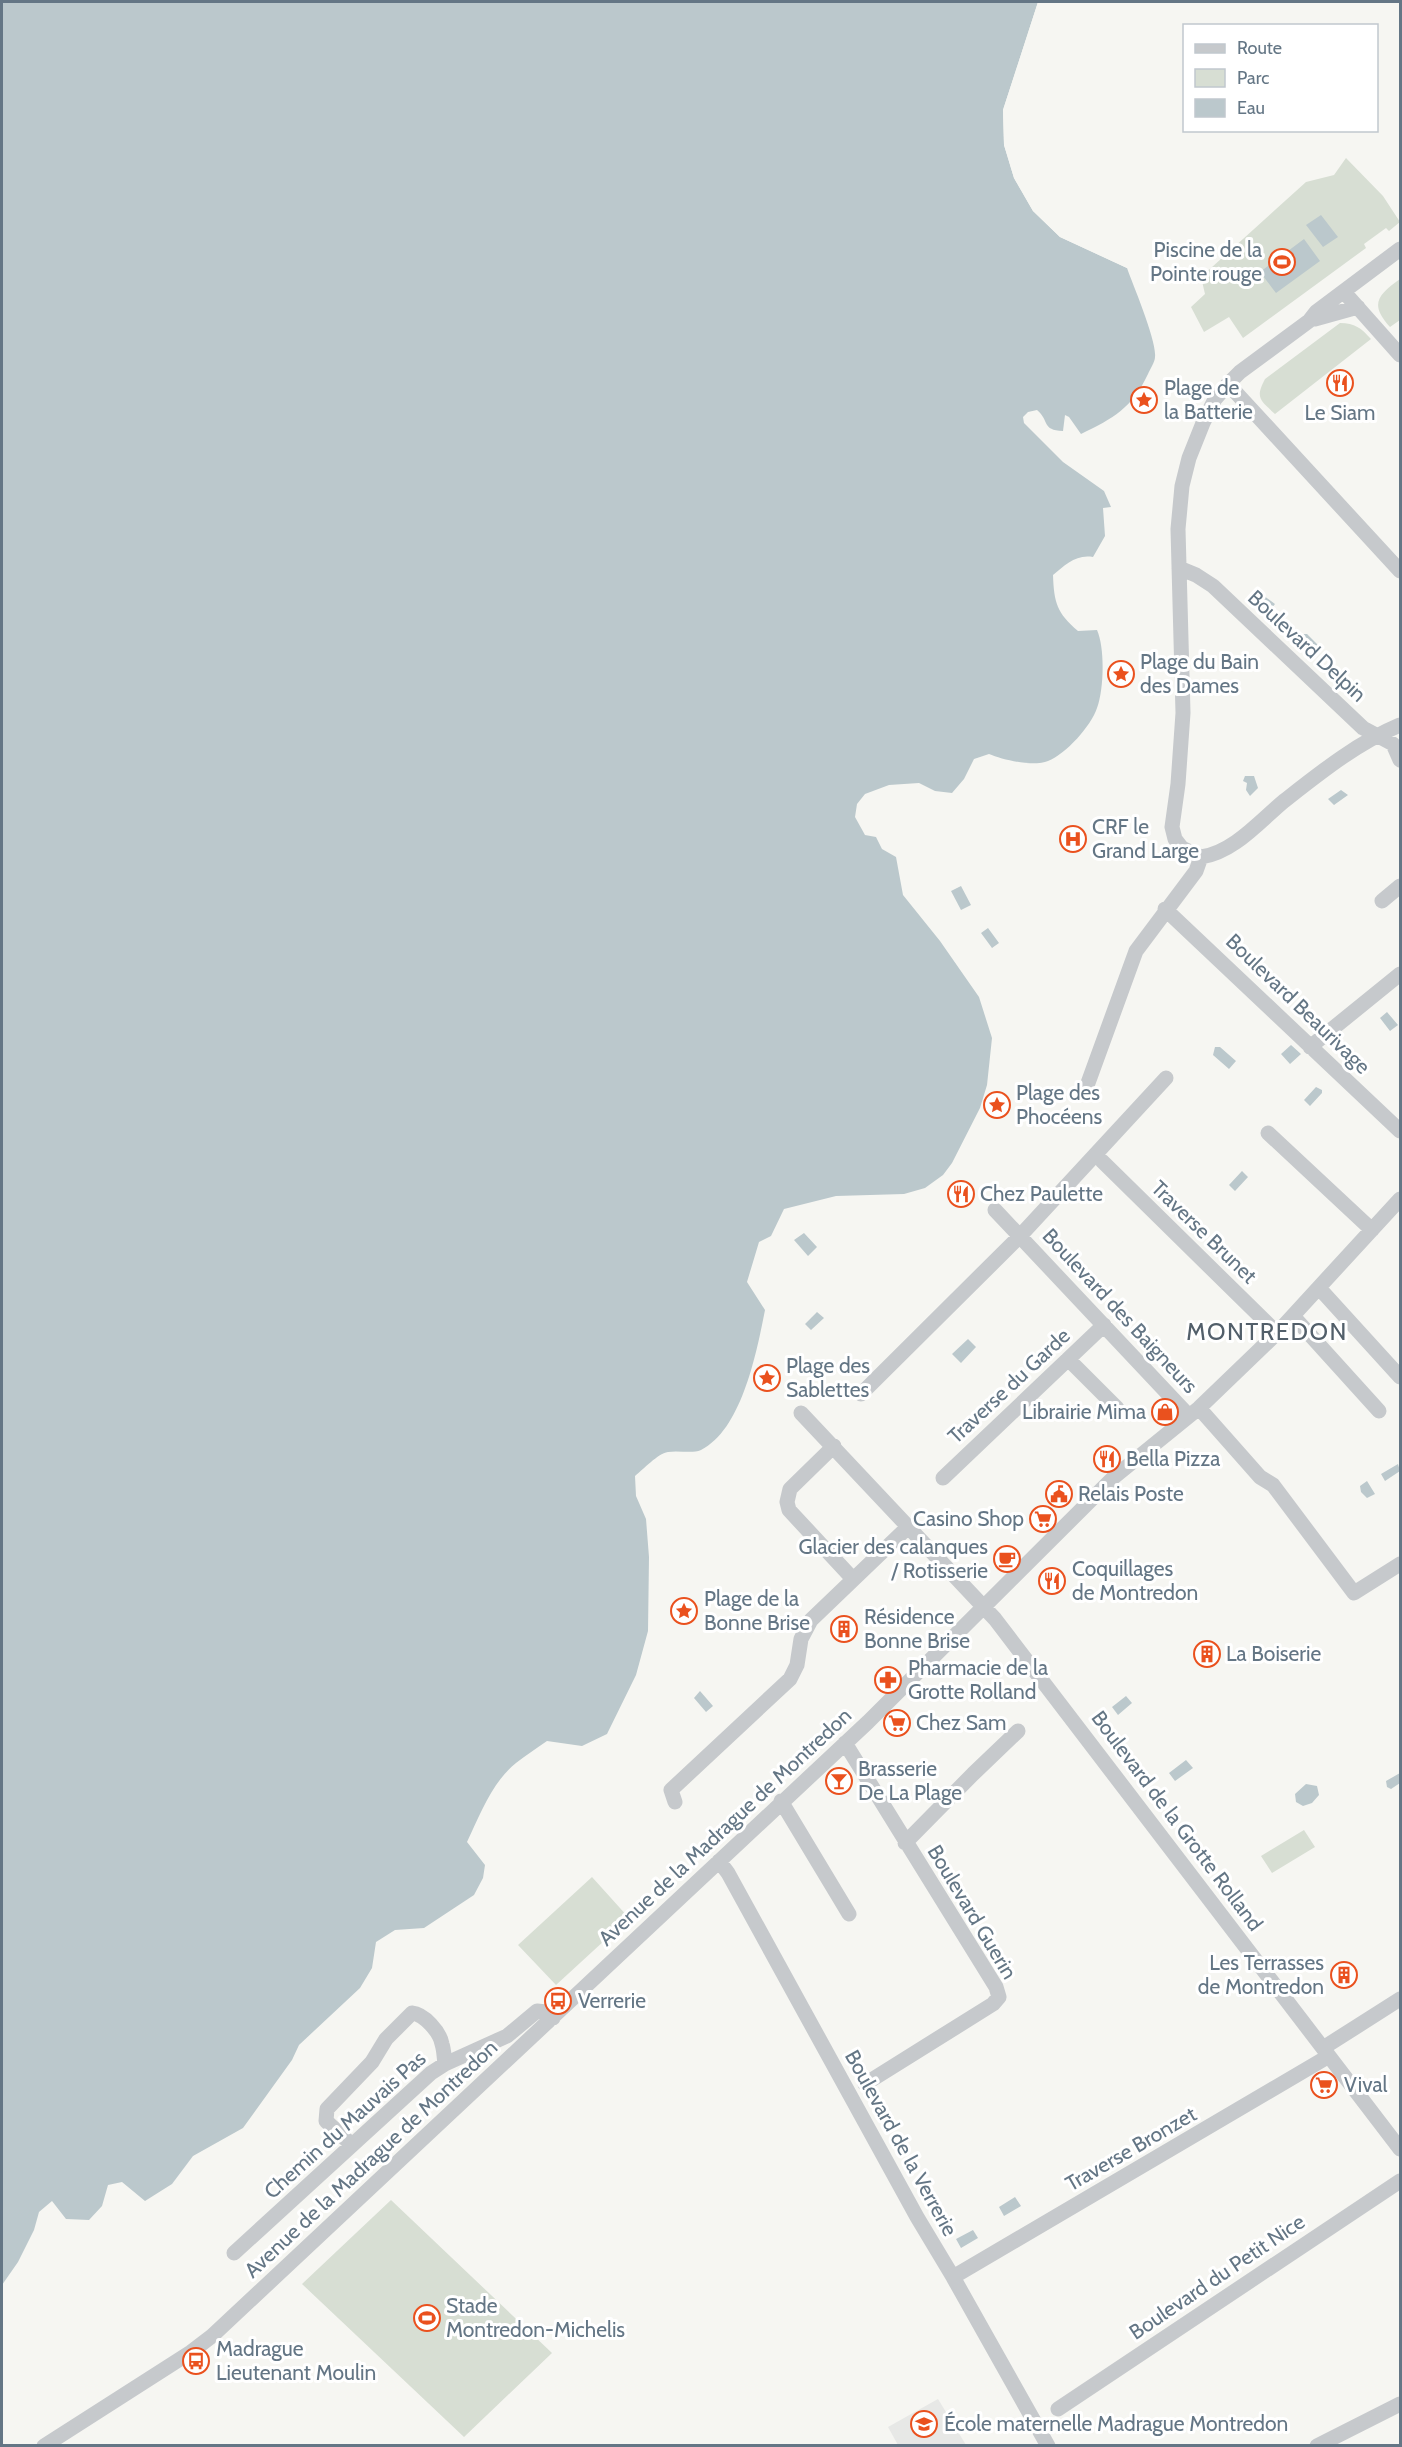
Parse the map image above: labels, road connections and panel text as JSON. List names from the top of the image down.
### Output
{
  "streets": {
    "street": [
      "Boulevard Delpin",
      "Boulevard Beaurivage",
      "Traverse Brunet",
      "Boulevard des Baigneurs",
      "Traverse du Garde",
      "Boulevard de la Grotte Rolland",
      "Avenue de la Madrague de Montredon",
      "Boulevard Guerin",
      "Chemin du Mauvais Pas",
      "Boulevard de la Verrerie",
      "Traverse Bronzet",
      "Boulevard du Petit Nice"
    ]
  },
  "crossings": [
    ["Traverse Brunet", "Avenue de la Madrague de Montredon"],
    ["Boulevard des Baigneurs", "Traverse du Garde"],
    ["Boulevard des Baigneurs", "Avenue de la Madrague de Montredon"],
    ["Boulevard de la Grotte Rolland", "Avenue de la Madrague de Montredon"],
    ["Boulevard de la Grotte Rolland", "Traverse Bronzet"],
    ["Avenue de la Madrague de Montredon", "Boulevard Guerin"],
    ["Avenue de la Madrague de Montredon", "Chemin du Mauvais Pas"],
    ["Avenue de la Madrague de Montredon", "Boulevard de la Verrerie"],
    ["Boulevard de la Verrerie", "Traverse Bronzet"]
  ],
  "districts": ["MONTREDON"],
  "places": {
    "sports": ["Piscine de la Pointe rouge", "Stade Montredon-Michelis"],
    "restaurant": [
      "Le Siam",
      "Chez Paulette",
      "Bella Pizza",
      "Coquillages de Montredon"
    ],
    "place": [
      "Plage de la Batterie",
      "Plage du Bain des Dames",
      "Plage des Phocéens",
      "Plage des Sablettes",
      "Plage de la Bonne Brise"
    ],
    "hospital": ["CRF le Grand Large"],
    "shop": ["Librairie Mima"],
    "public building": ["Relais Poste"],
    "supermarket": ["Casino Shop", "Chez Sam", "Vival"],
    "cafe": ["Glacier des calanques / Rotisserie"],
    "building": ["Résidence Bonne Brise", "La Boiserie", "Les Terrasses de Montredon"],
    "pharmacy": ["Pharmacie de la Grotte Rolland"],
    "bar": ["Brasserie De La Plage"],
    "bus stop": ["Verrerie", "Madrague Lieutenant Moulin"],
    "school or university": ["École maternelle Madrague Montredon"]
  },
  "legend": ["Route", "Parc", "Eau"]
}
